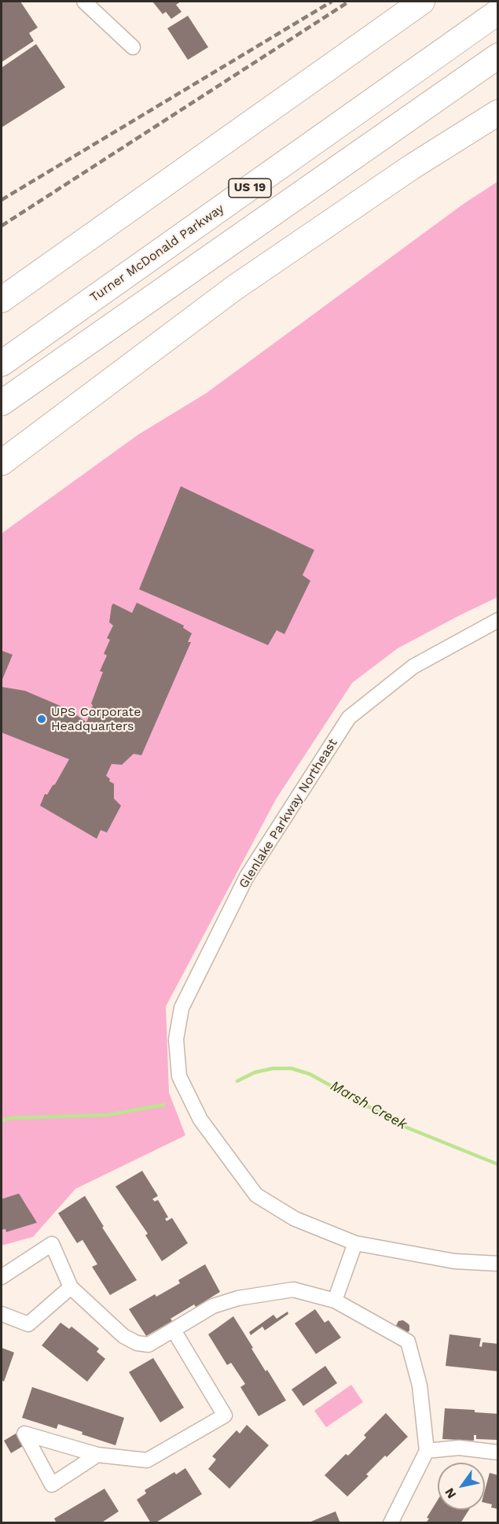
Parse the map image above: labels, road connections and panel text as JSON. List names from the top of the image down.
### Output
{
  "streets": {
    "highway": ["US 19", "Turner McDonald Parkway"],
    "street": ["Glenlake Parkway Northeast"]
  },
  "water": ["Marsh Creek"],
  "places": ["UPS Corporate Headquarters"],
  "north": "bottom left"
}
